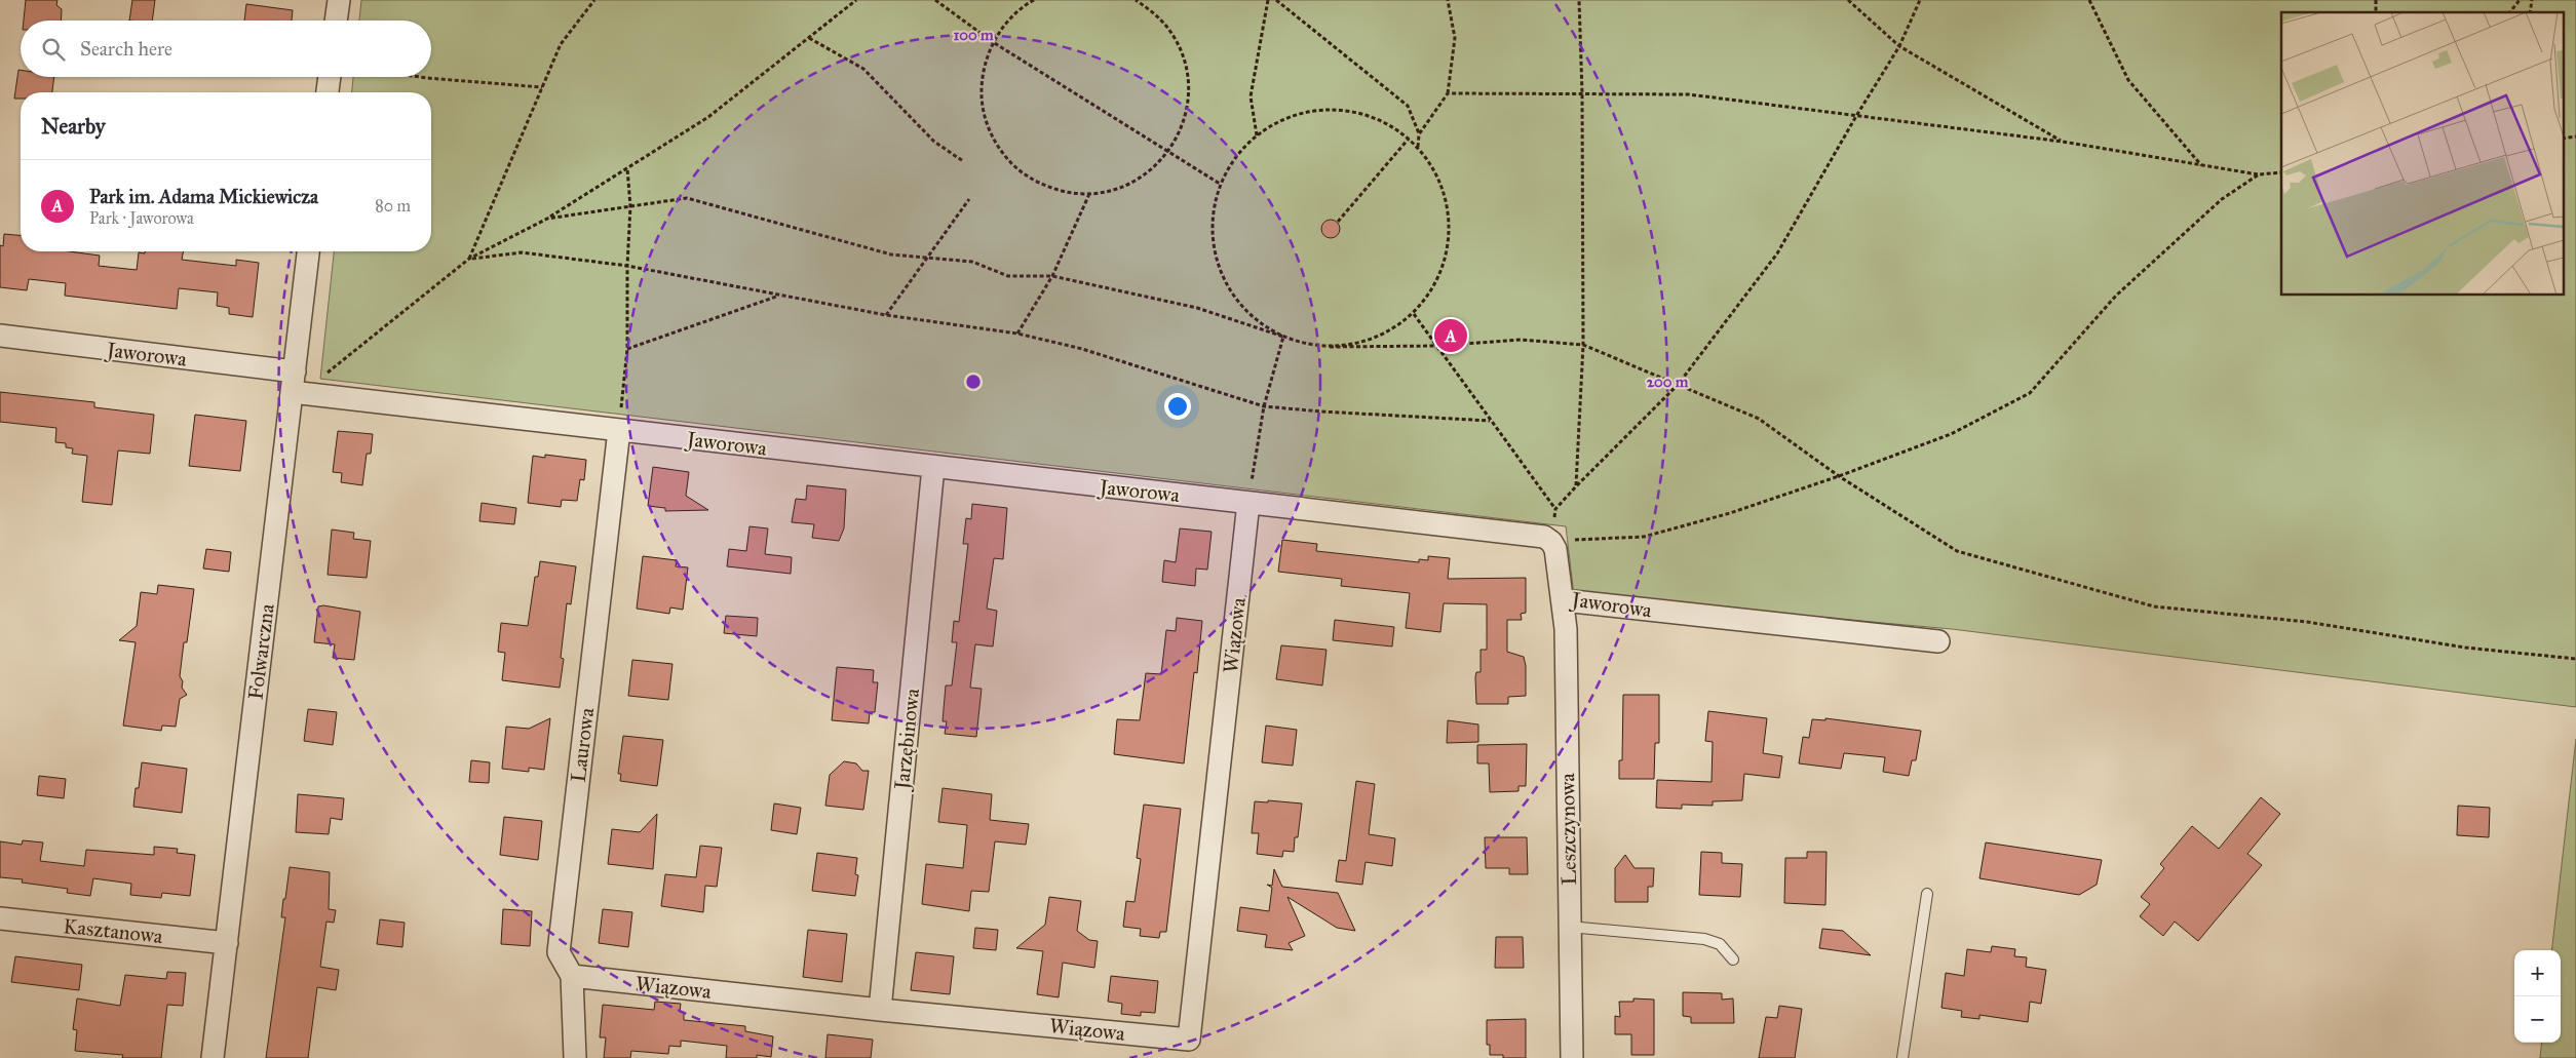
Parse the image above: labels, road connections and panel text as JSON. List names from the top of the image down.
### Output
{
  "streets": {
    "street": [
      "Jaworowa",
      "Wiązowa",
      "Folwarczna",
      "Jarzębinowa",
      "Laurowa",
      "Leszczynowa",
      "Kasztanowa"
    ]
  },
  "crossings": [
    ["Jaworowa", "Wiązowa"],
    ["Jaworowa", "Folwarczna"],
    ["Jaworowa", "Jarzębinowa"],
    ["Jaworowa", "Laurowa"],
    ["Jaworowa", "Leszczynowa"],
    ["Wiązowa", "Jarzębinowa"],
    ["Wiązowa", "Laurowa"],
    ["Folwarczna", "Kasztanowa"]
  ],
  "page": {
    "search": "Search here",
    "heading": "Nearby",
    "list": [
      {
        "mark": "A",
        "name": "Park im. Adama Mickiewicza",
        "note": "Park · Jaworowa",
        "value": "80 m"
      }
    ],
    "pins": "A",
    "map_buttons": ["+", "−"]
  },
  "rings": ["100 m", "200 m"]
}
